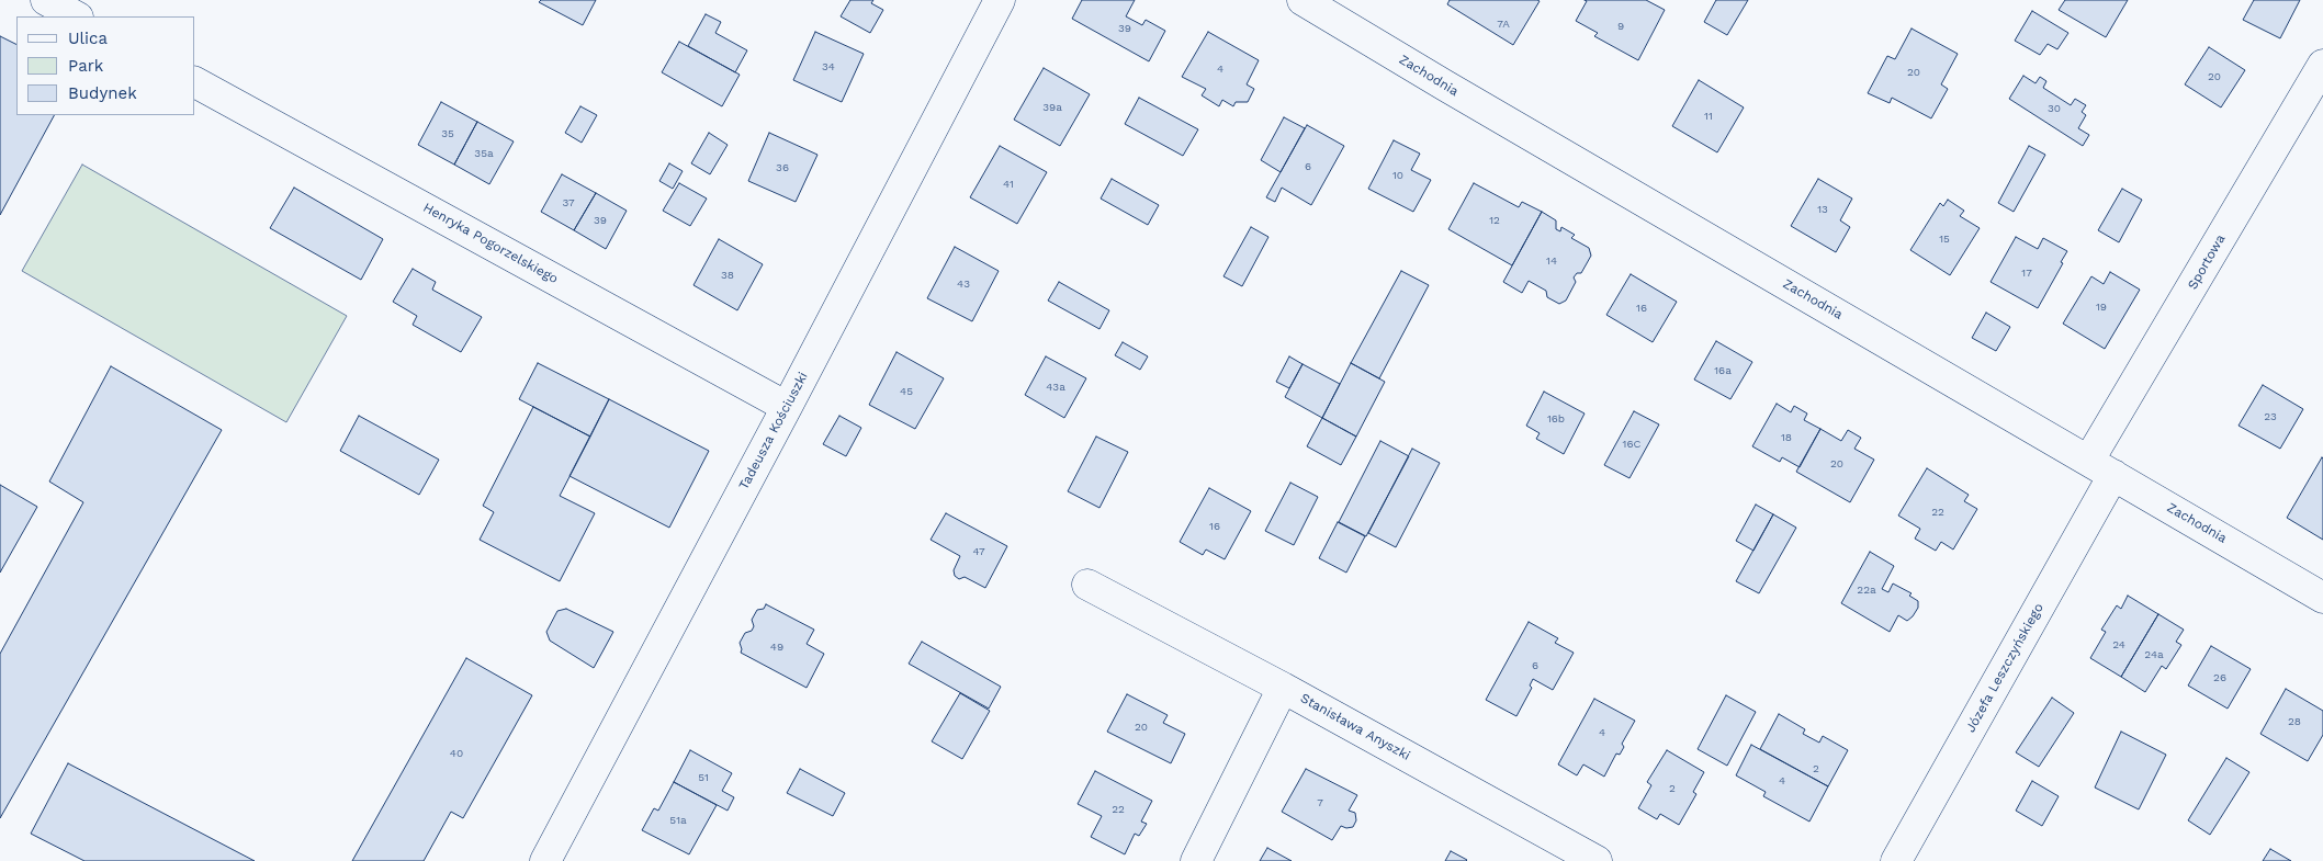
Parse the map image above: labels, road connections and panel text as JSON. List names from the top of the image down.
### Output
{
  "streets": {
    "street": [
      "Zachodnia",
      "Henryka Pogorzelskiego",
      "Sportowa",
      "Tadeusza Kościuszki",
      "Józefa Leszczyńskiego",
      "Stanisława Anyszki"
    ]
  },
  "crossings": [
    ["Zachodnia", "Sportowa"],
    ["Zachodnia", "Józefa Leszczyńskiego"],
    ["Henryka Pogorzelskiego", "Tadeusza Kościuszki"],
    ["Sportowa", "Józefa Leszczyńskiego"]
  ],
  "house_numbers": [
    "7A",
    "9",
    "39",
    "34",
    "4",
    "20",
    "20",
    "39a",
    "30",
    "11",
    "35",
    "35a",
    "6",
    "36",
    "10",
    "41",
    "37",
    "13",
    "39",
    "12",
    "15",
    "14",
    "17",
    "38",
    "43",
    "19",
    "16",
    "16a",
    "43a",
    "45",
    "23",
    "16b",
    "18",
    "16C",
    "20",
    "22",
    "16",
    "47",
    "22a",
    "24",
    "49",
    "24a",
    "6",
    "26",
    "28",
    "20",
    "4",
    "40",
    "2",
    "51",
    "4",
    "2",
    "7",
    "22",
    "51a"
  ],
  "legend": ["Ulica", "Park", "Budynek"]
}
